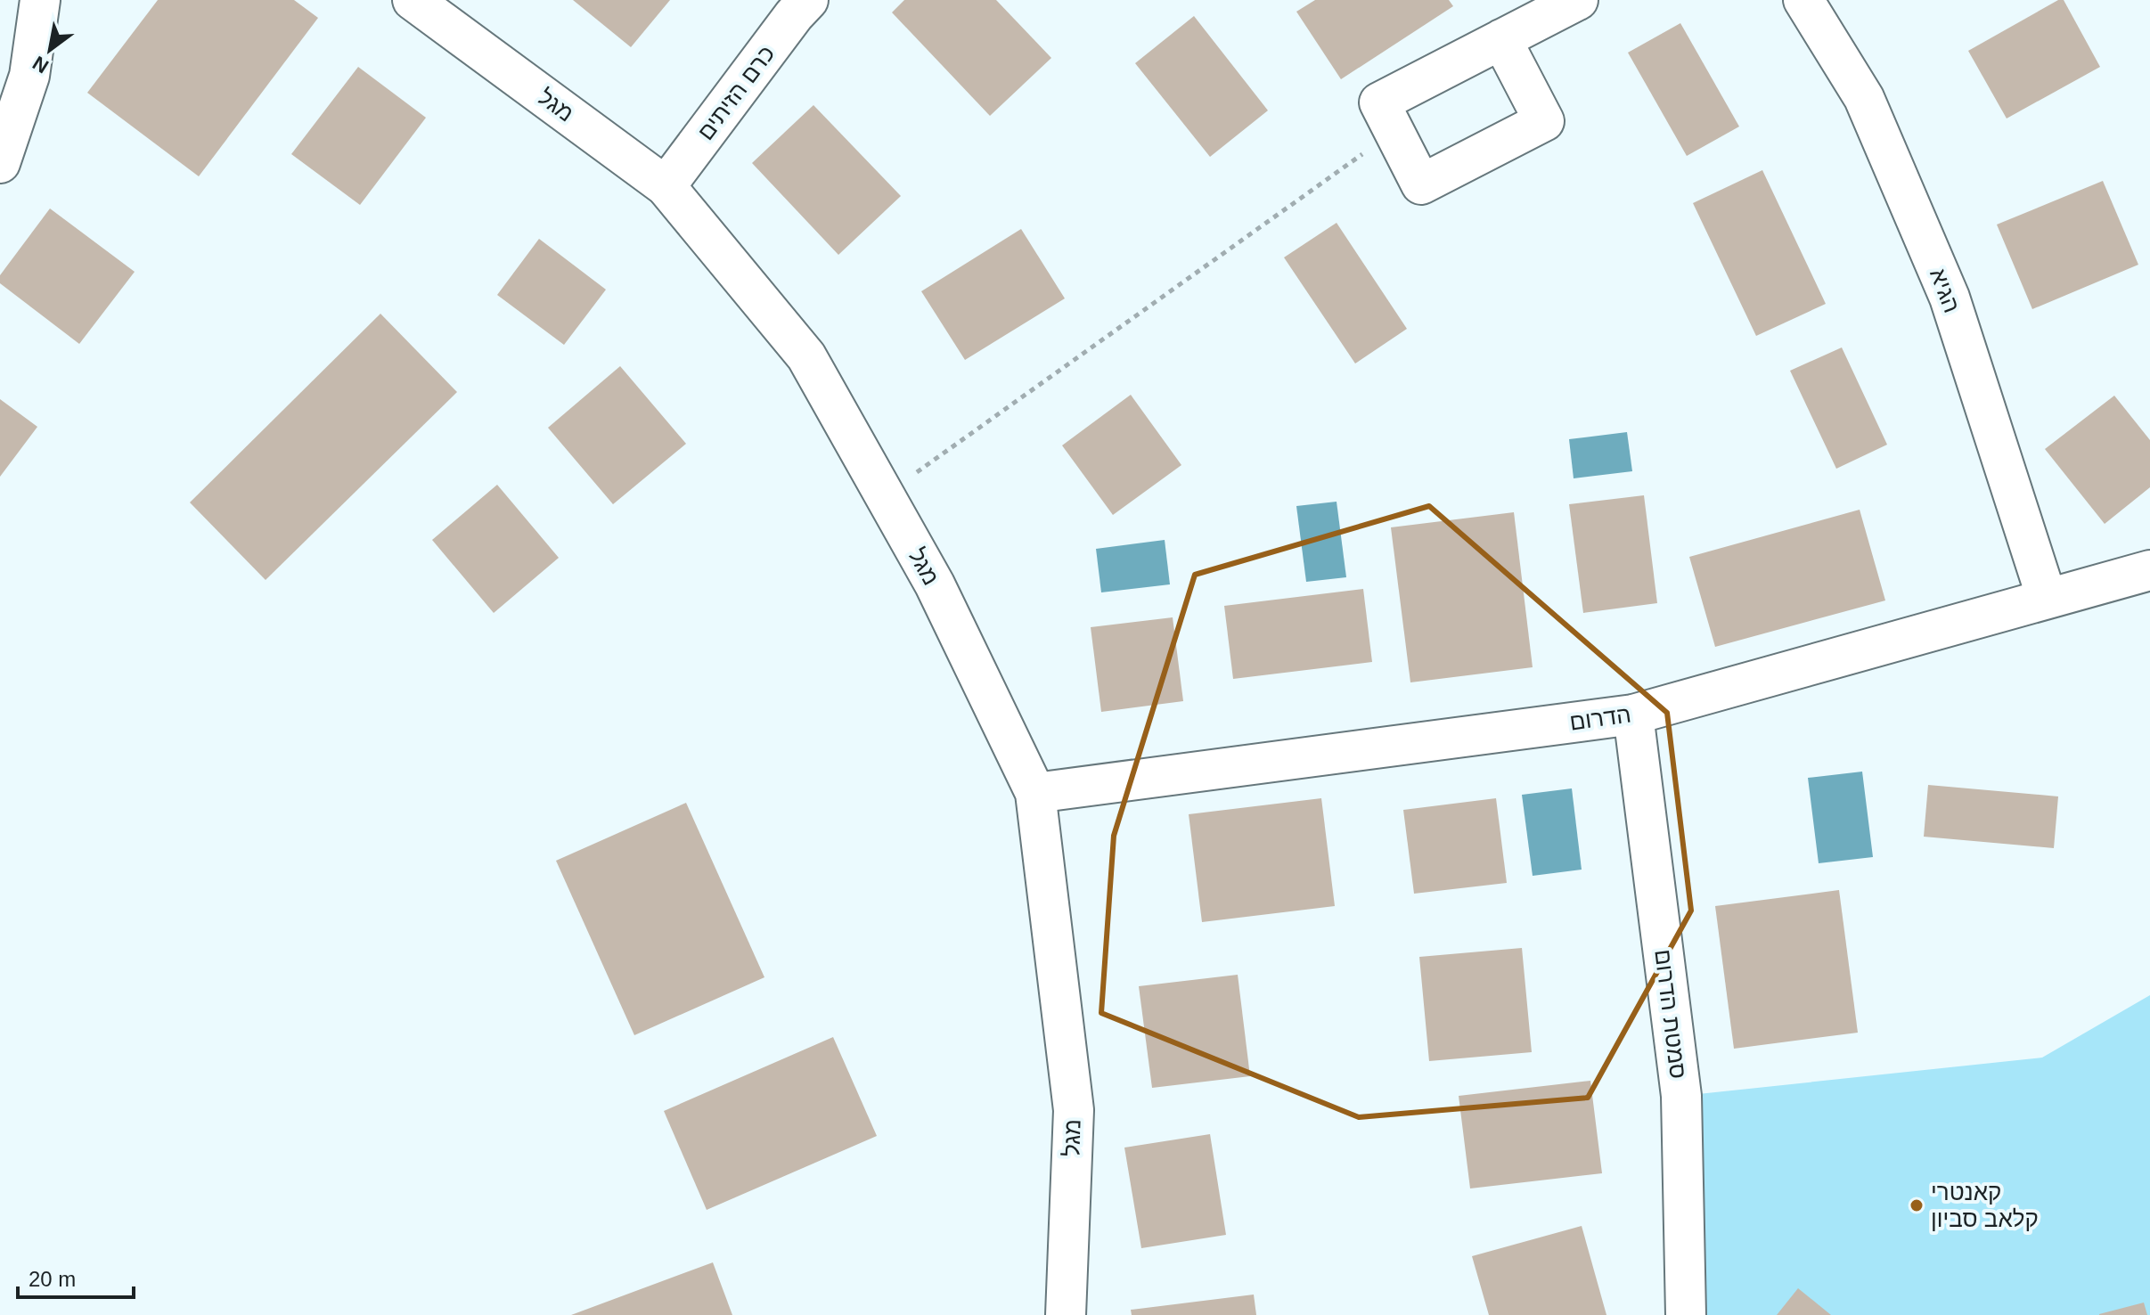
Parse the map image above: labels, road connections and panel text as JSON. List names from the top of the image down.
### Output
{
  "streets": {
    "street": [
      "כרם הזיתים",
      "מגל",
      "הגיא",
      "הדרום",
      "סמטת הדרום"
    ]
  },
  "crossings": [
    ["כרם הזיתים", "מגל"],
    ["מגל", "הדרום"],
    ["הגיא", "הדרום"],
    ["הדרום", "סמטת הדרום"]
  ],
  "places": ["קאנטרי קלאב סביון"],
  "scale_bar": "20 m",
  "north": "bottom left"
}
